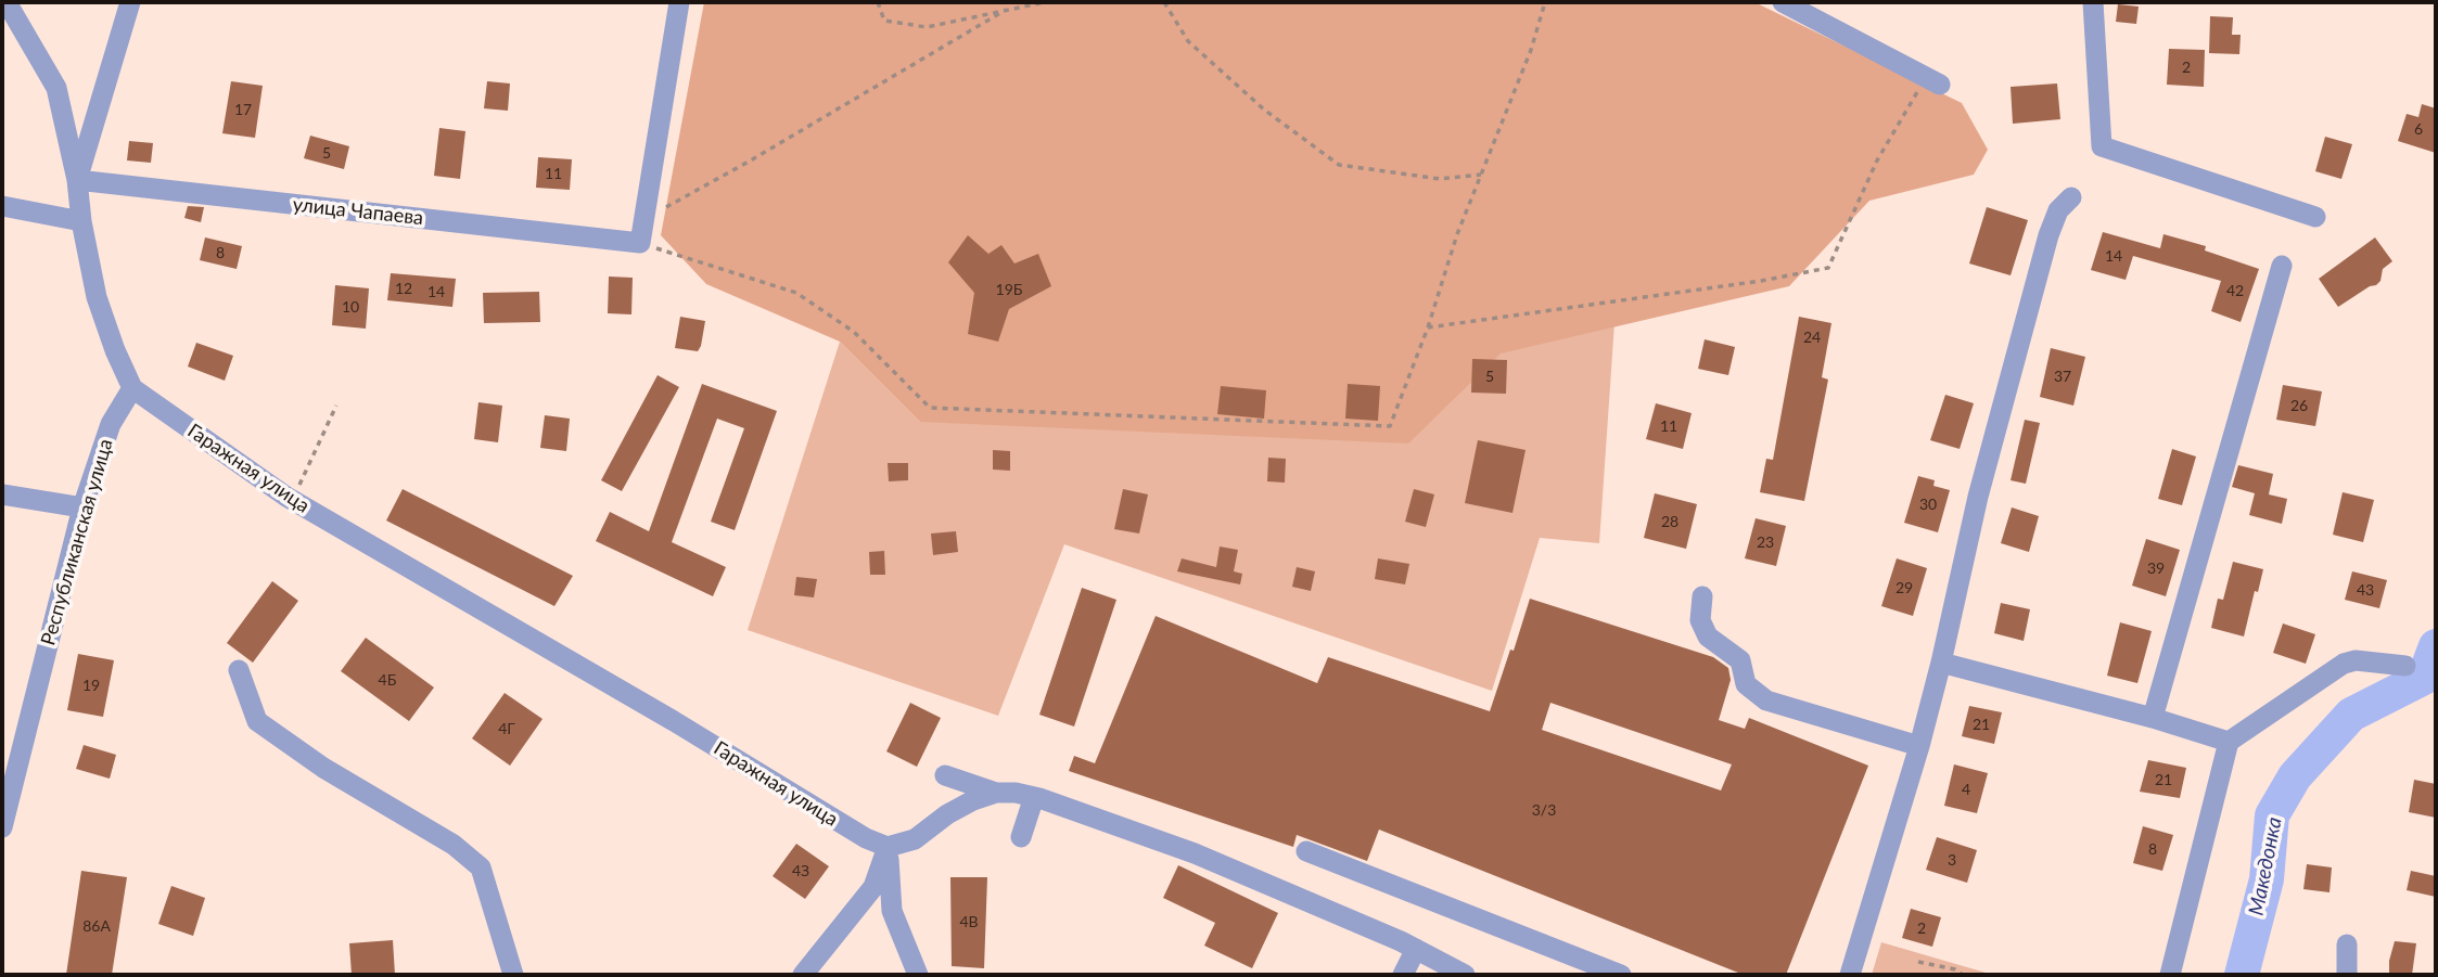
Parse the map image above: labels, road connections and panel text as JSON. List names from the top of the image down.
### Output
{
  "streets": {
    "street": ["улица Чапаева", "Гаражная улица", "Республиканская улица"]
  },
  "crossings": [
    ["Гаражная улица", "Республиканская улица"]
  ],
  "water": ["Македонка"],
  "house_numbers": [
    "2",
    "17",
    "6",
    "5",
    "11",
    "8",
    "14",
    "12",
    "19Б",
    "42",
    "14",
    "10",
    "24",
    "5",
    "37",
    "26",
    "11",
    "30",
    "28",
    "23",
    "39",
    "29",
    "43",
    "4Б",
    "19",
    "21",
    "4Г",
    "21",
    "4",
    "3/3",
    "8",
    "3",
    "4З",
    "4В",
    "86А",
    "2"
  ]
}
